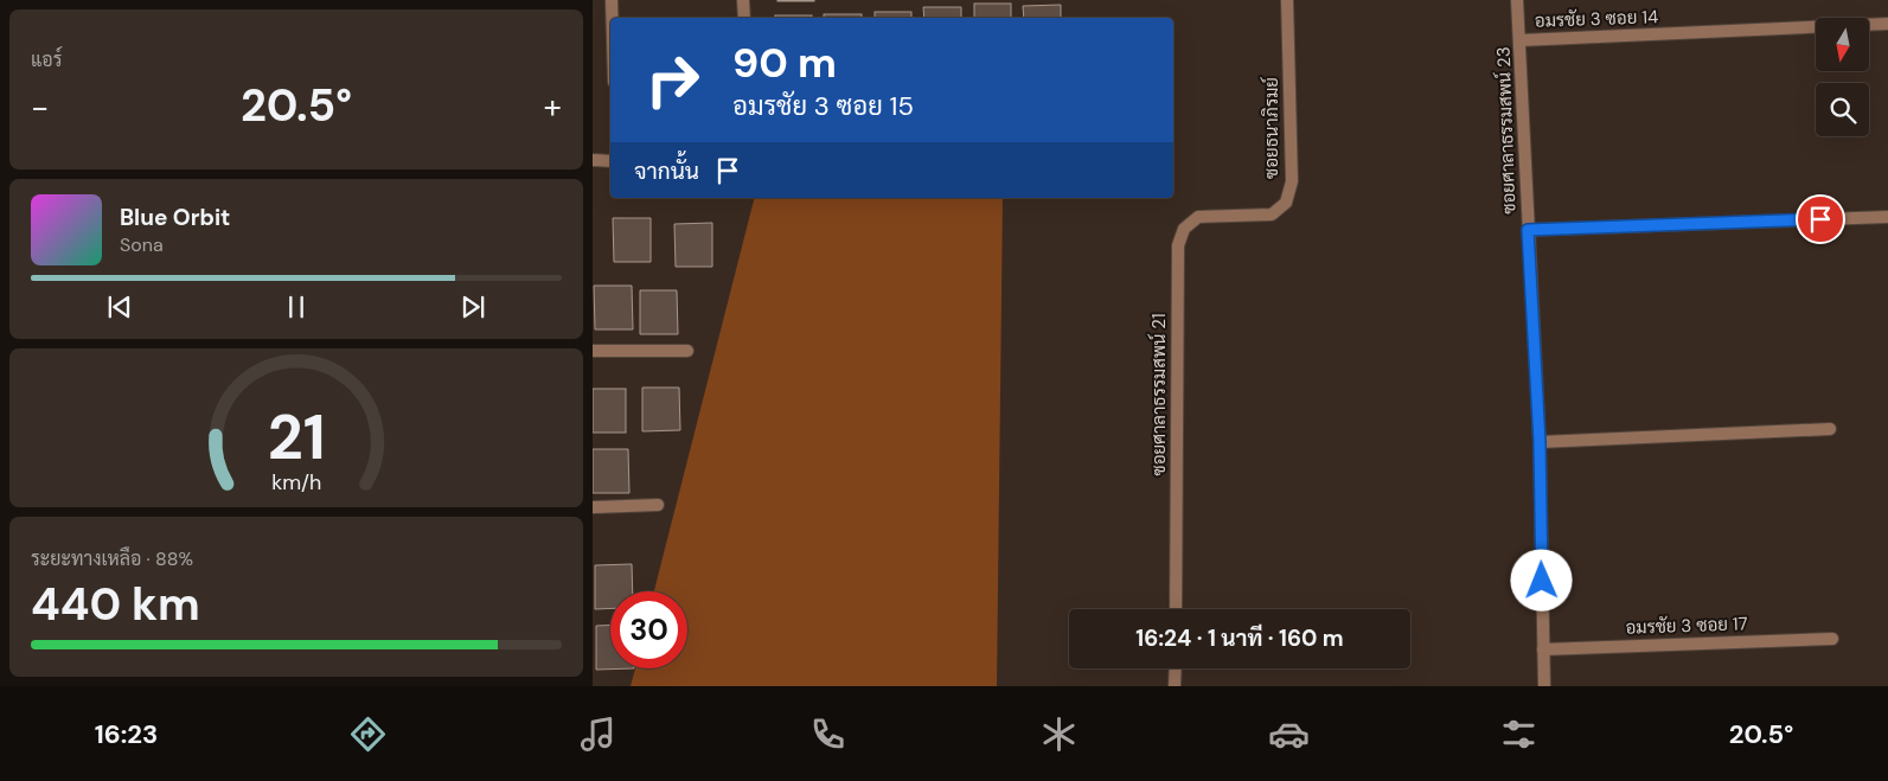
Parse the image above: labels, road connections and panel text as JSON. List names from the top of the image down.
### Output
{
  "streets": {
    "street": [
      "อมรชัย 3 ซอย 14",
      "ซอยธนาภิรมย์",
      "ซอยศาลาธรรมสพน์ 23",
      "ซอยศาลาธรรมสพน์ 21",
      "อมรชัย 3 ซอย 17"
    ]
  },
  "crossings": [
    ["อมรชัย 3 ซอย 14", "ซอยศาลาธรรมสพน์ 23"],
    ["ซอยธนาภิรมย์", "ซอยศาลาธรรมสพน์ 21"],
    ["ซอยศาลาธรรมสพน์ 23", "อมรชัย 3 ซอย 17"]
  ],
  "north": "bottom",
  "page": {
    "tile": [
      "แอร์",
      ["ระยะทางเหลือ · 88%", "440 km"]
    ],
    "turn": ["90 m", "อมรชัย 3 ซอย 15"],
    "heat": ["−", "20.5°", "+"],
    "then": "จากนั้น",
    "song": ["Blue Orbit", "Sona"],
    "limit": "30",
    "trip": "16:24 · 1 นาที · 160 m",
    "tabs": ["16:23", "20.5°"],
    "gauge": ["21", "km/h"]
  }
}
